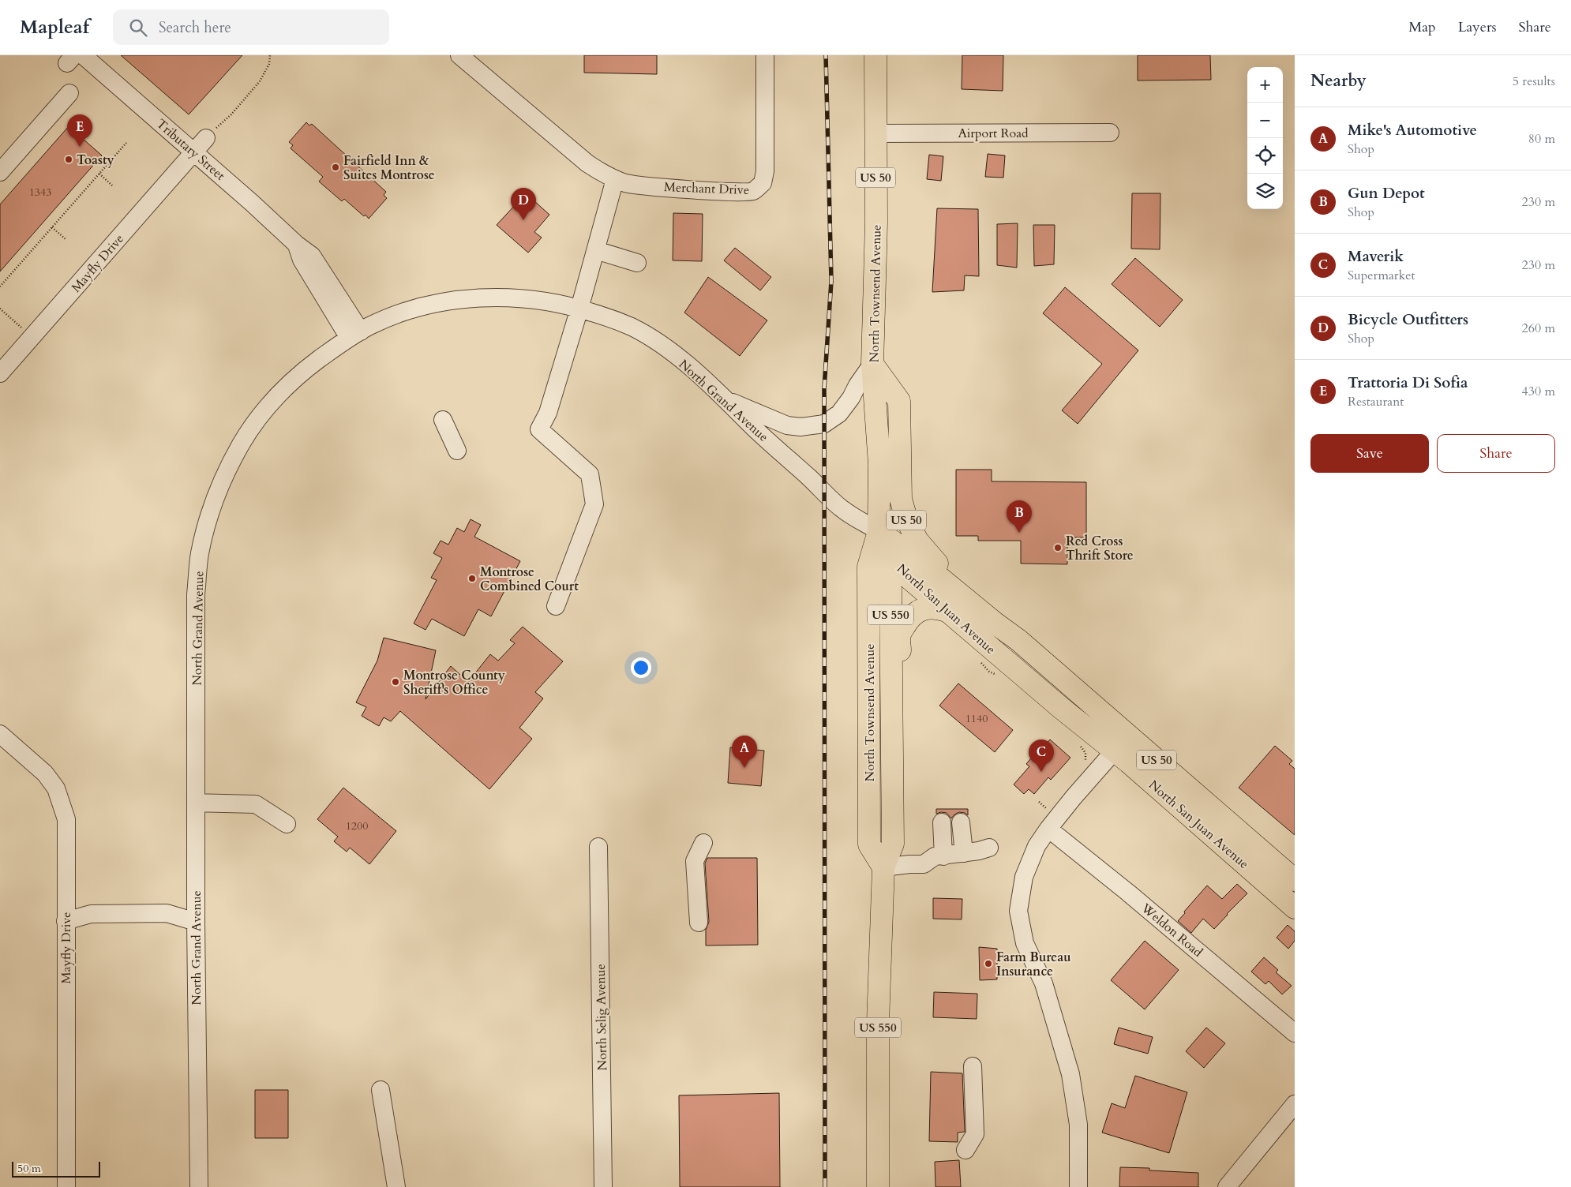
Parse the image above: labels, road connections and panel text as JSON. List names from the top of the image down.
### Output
{
  "streets": {
    "highway": [
      "US 50",
      "North Townsend Avenue",
      "North San Juan Avenue",
      "US 550"
    ],
    "street": [
      "Airport Road",
      "Tributary Street",
      "Merchant Drive",
      "Mayfly Drive",
      "North Grand Avenue",
      "Weldon Road",
      "North Selig Avenue"
    ]
  },
  "crossings": [
    ["Airport Road", "North Townsend Avenue"],
    ["Tributary Street", "Mayfly Drive"],
    ["Tributary Street", "North Grand Avenue"],
    ["US 50", "North Townsend Avenue"],
    ["US 50", "North San Juan Avenue"],
    ["North Townsend Avenue", "North Grand Avenue"],
    ["North Townsend Avenue", "North San Juan Avenue"],
    ["North Grand Avenue", "North San Juan Avenue"]
  ],
  "places": [
    "Toasty",
    "Fairfield Inn & Suites Montrose",
    "Red Cross Thrift Store",
    "Montrose Combined Court",
    "Montrose County Sheriff's Office",
    "Farm Bureau Insurance"
  ],
  "house_numbers": ["1343", "1140", "1200"],
  "scale_bar": "50 m",
  "page": {
    "header": "Mapleaf",
    "search": "Search here",
    "nav": ["Map", "Layers", "Share"],
    "heading": ["Nearby", "5 results"],
    "map_buttons": ["+", "−"],
    "list": [
      {
        "mark": "A",
        "name": "Mike's Automotive",
        "note": "Shop",
        "value": "80 m"
      },
      {
        "mark": "B",
        "name": "Gun Depot",
        "note": "Shop",
        "value": "230 m"
      },
      {
        "mark": "C",
        "name": "Maverik",
        "note": "Supermarket",
        "value": "230 m"
      },
      {
        "mark": "D",
        "name": "Bicycle Outfitters",
        "note": "Shop",
        "value": "260 m"
      },
      {
        "mark": "E",
        "name": "Trattoria Di Sofia",
        "note": "Restaurant",
        "value": "430 m"
      }
    ],
    "pins": [
      "E",
      "D",
      "B",
      "A",
      "C"
    ],
    "buttons": ["Save", "Share"],
    "scale": "50 m"
  }
}
